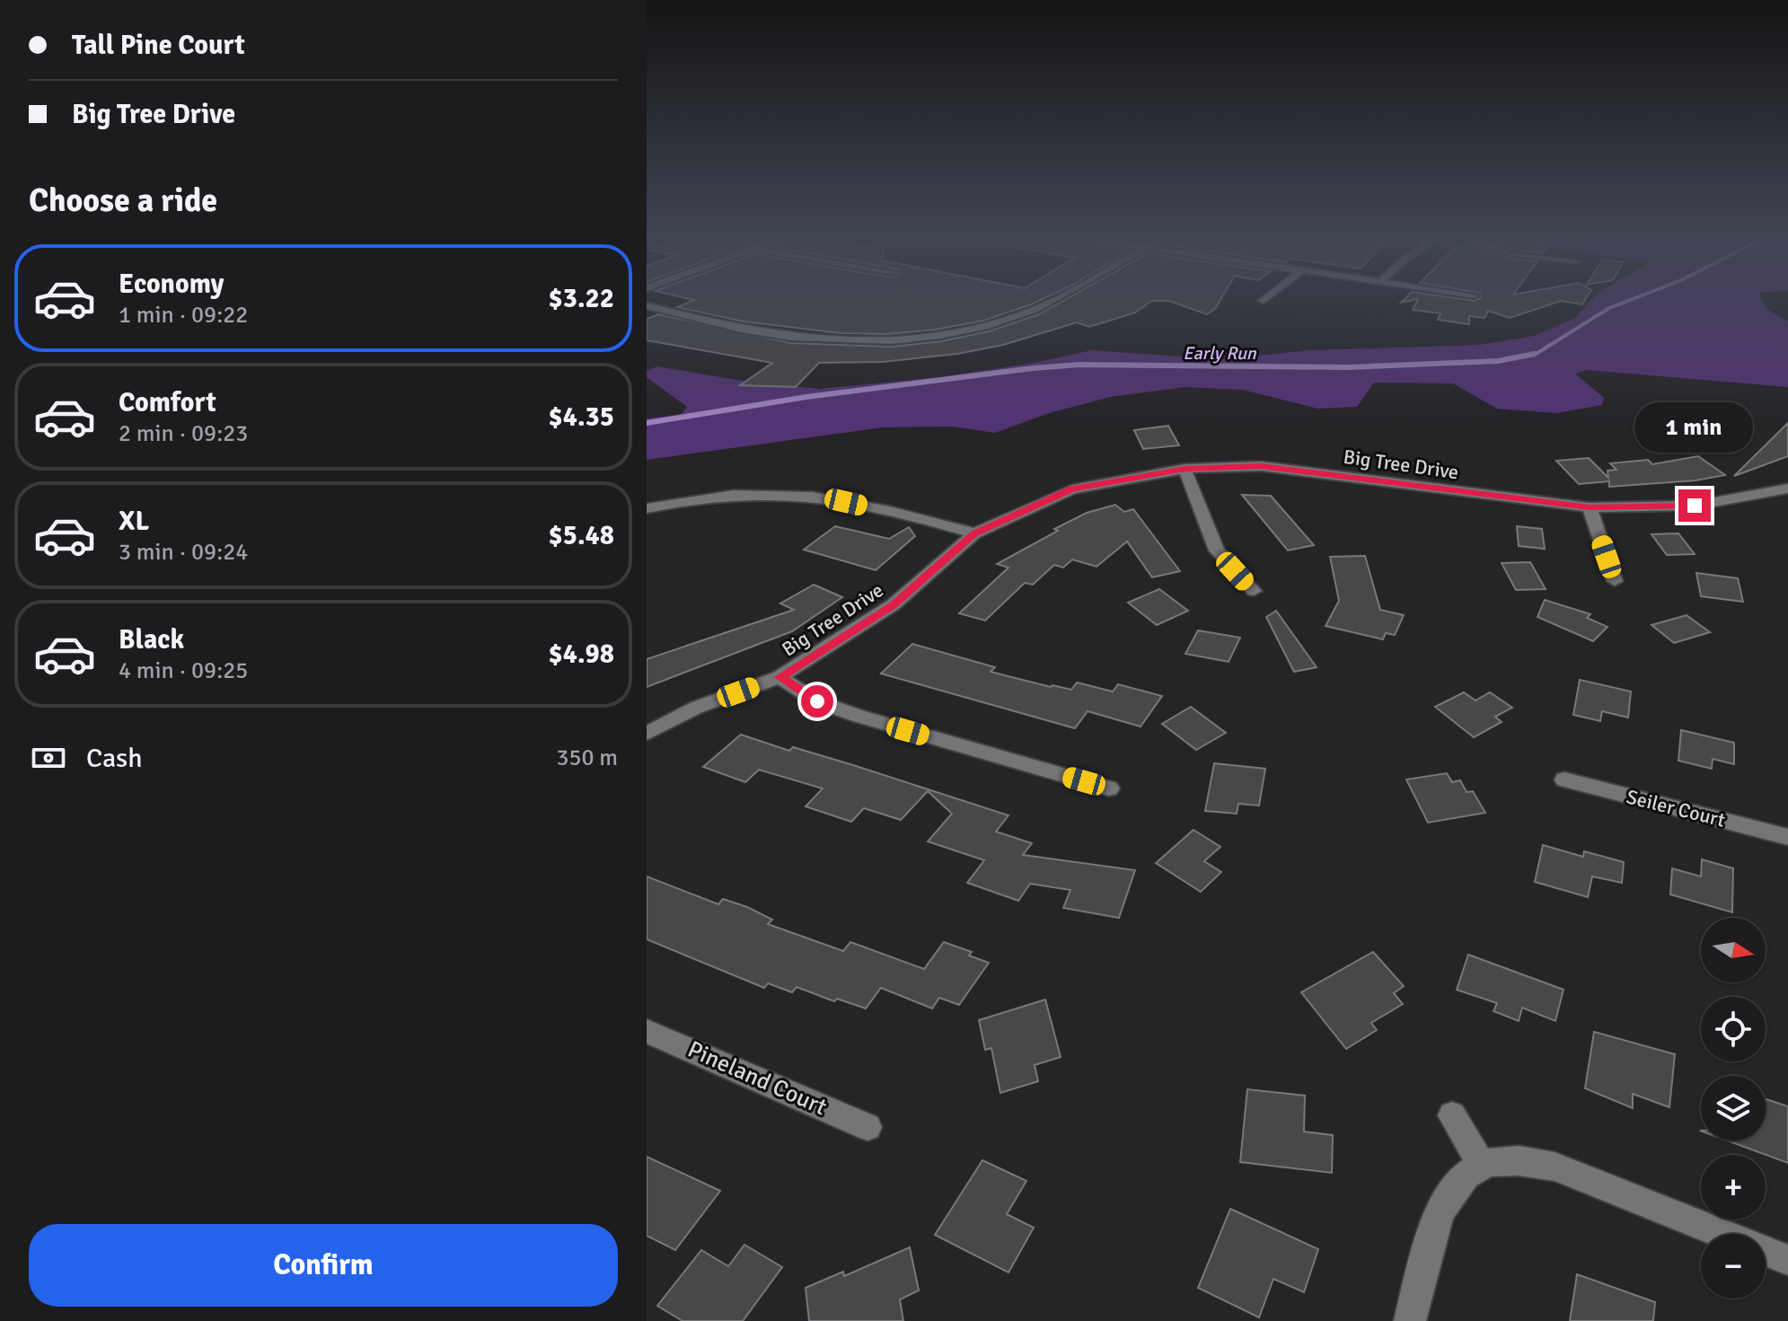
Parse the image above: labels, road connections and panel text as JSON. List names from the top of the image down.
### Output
{
  "streets": {
    "street": ["Big Tree Drive", "Seiler Court", "Pineland Court"]
  },
  "water": ["Early Run"],
  "north": "right",
  "page": {
    "banner": ["Tall Pine Court", "Big Tree Drive"],
    "heading": "Choose a ride",
    "list": [
      {
        "name": "Economy",
        "note": "1 min · 09:22",
        "value": "$3.22"
      },
      {
        "name": "Comfort",
        "note": "2 min · 09:23",
        "value": "$4.35"
      },
      {
        "name": "XL",
        "note": "3 min · 09:24",
        "value": "$5.48"
      },
      {
        "name": "Black",
        "note": "4 min · 09:25",
        "value": "$4.98"
      }
    ],
    "bubble": "1 min",
    "pay": ["Cash", "350 m"],
    "map_buttons": ["+", "−"],
    "buttons": "Confirm"
  }
}
